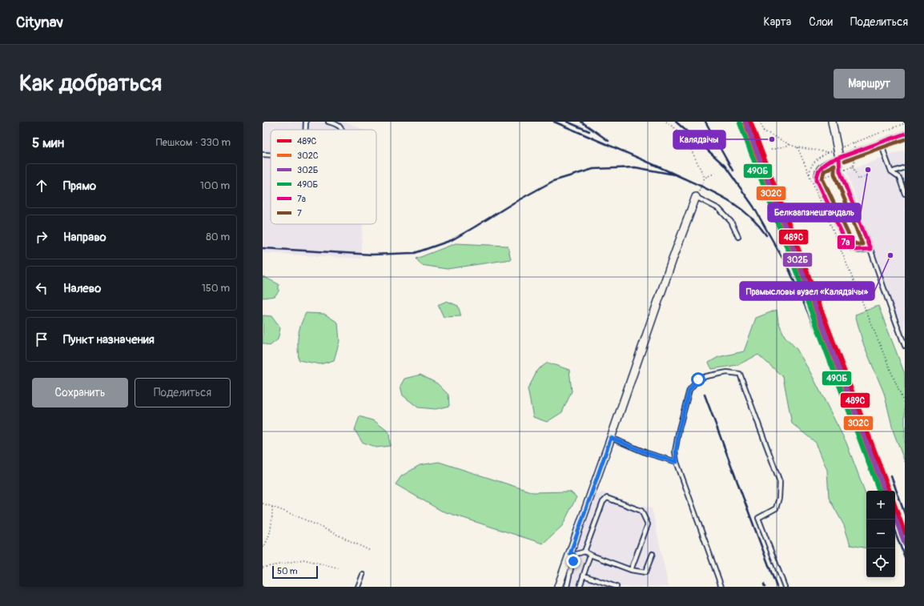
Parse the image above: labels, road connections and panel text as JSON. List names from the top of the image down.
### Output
{
  "places": ["Калядзічы", "Белкаапзнешгандаль", "Прамысловы вузел «Калядзічы»"],
  "lines": [
    "transit line 489С",
    "transit line 302Б",
    "transit line 302С",
    "transit line 490Б",
    "transit line 7а",
    "transit line 7"
  ],
  "legend": [
    "489С",
    "302С",
    "302Б",
    "490Б",
    "7а",
    "7"
  ],
  "scale_bar": "50 m",
  "page": {
    "header": "Citynav",
    "nav": ["Карта", "Слои", "Поделиться"],
    "buttons": [
      "Маршрут",
      ["Сохранить", "Поделиться"]
    ],
    "title": "Как добраться",
    "heading": ["5 мин", "Пешком · 330 m"],
    "list": [
      ["Прямо", "100 m"],
      ["Направо", "80 m"],
      ["Налево", "150 m"],
      "Пункт назначения"
    ],
    "map_buttons": ["+", "−"],
    "scale": "50 m"
  }
}
